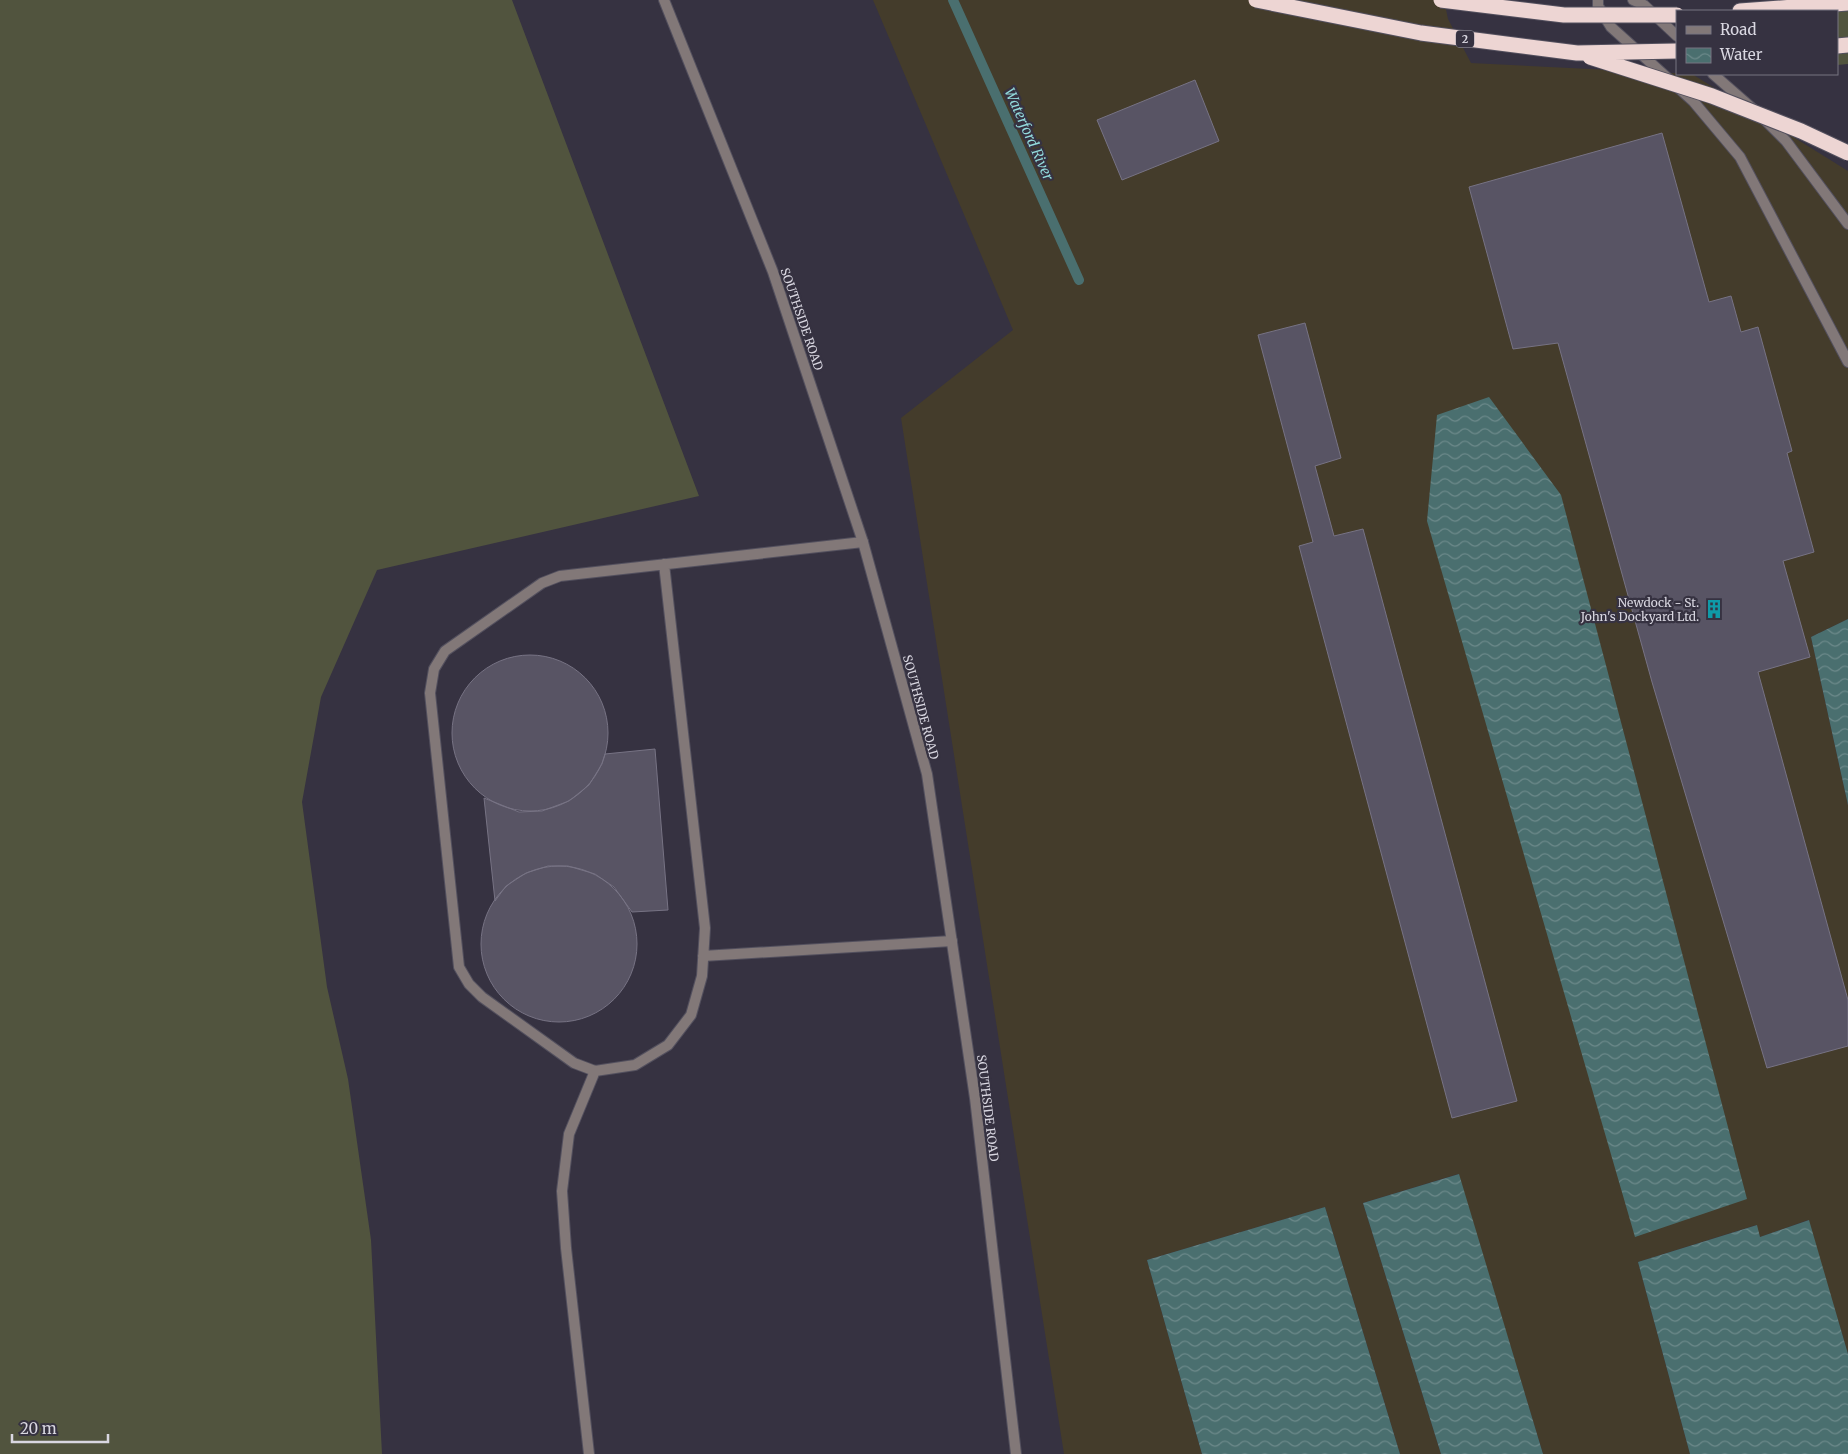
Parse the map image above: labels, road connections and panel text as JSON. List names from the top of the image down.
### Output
{
  "streets": {
    "highway": ["2"],
    "street": ["SOUTHSIDE ROAD"]
  },
  "water": ["Waterford River"],
  "places": {
    "building": ["Newdock - St. John's Dockyard Ltd."]
  },
  "legend": ["Road", "Water"],
  "scale_bar": "20 m"
}
